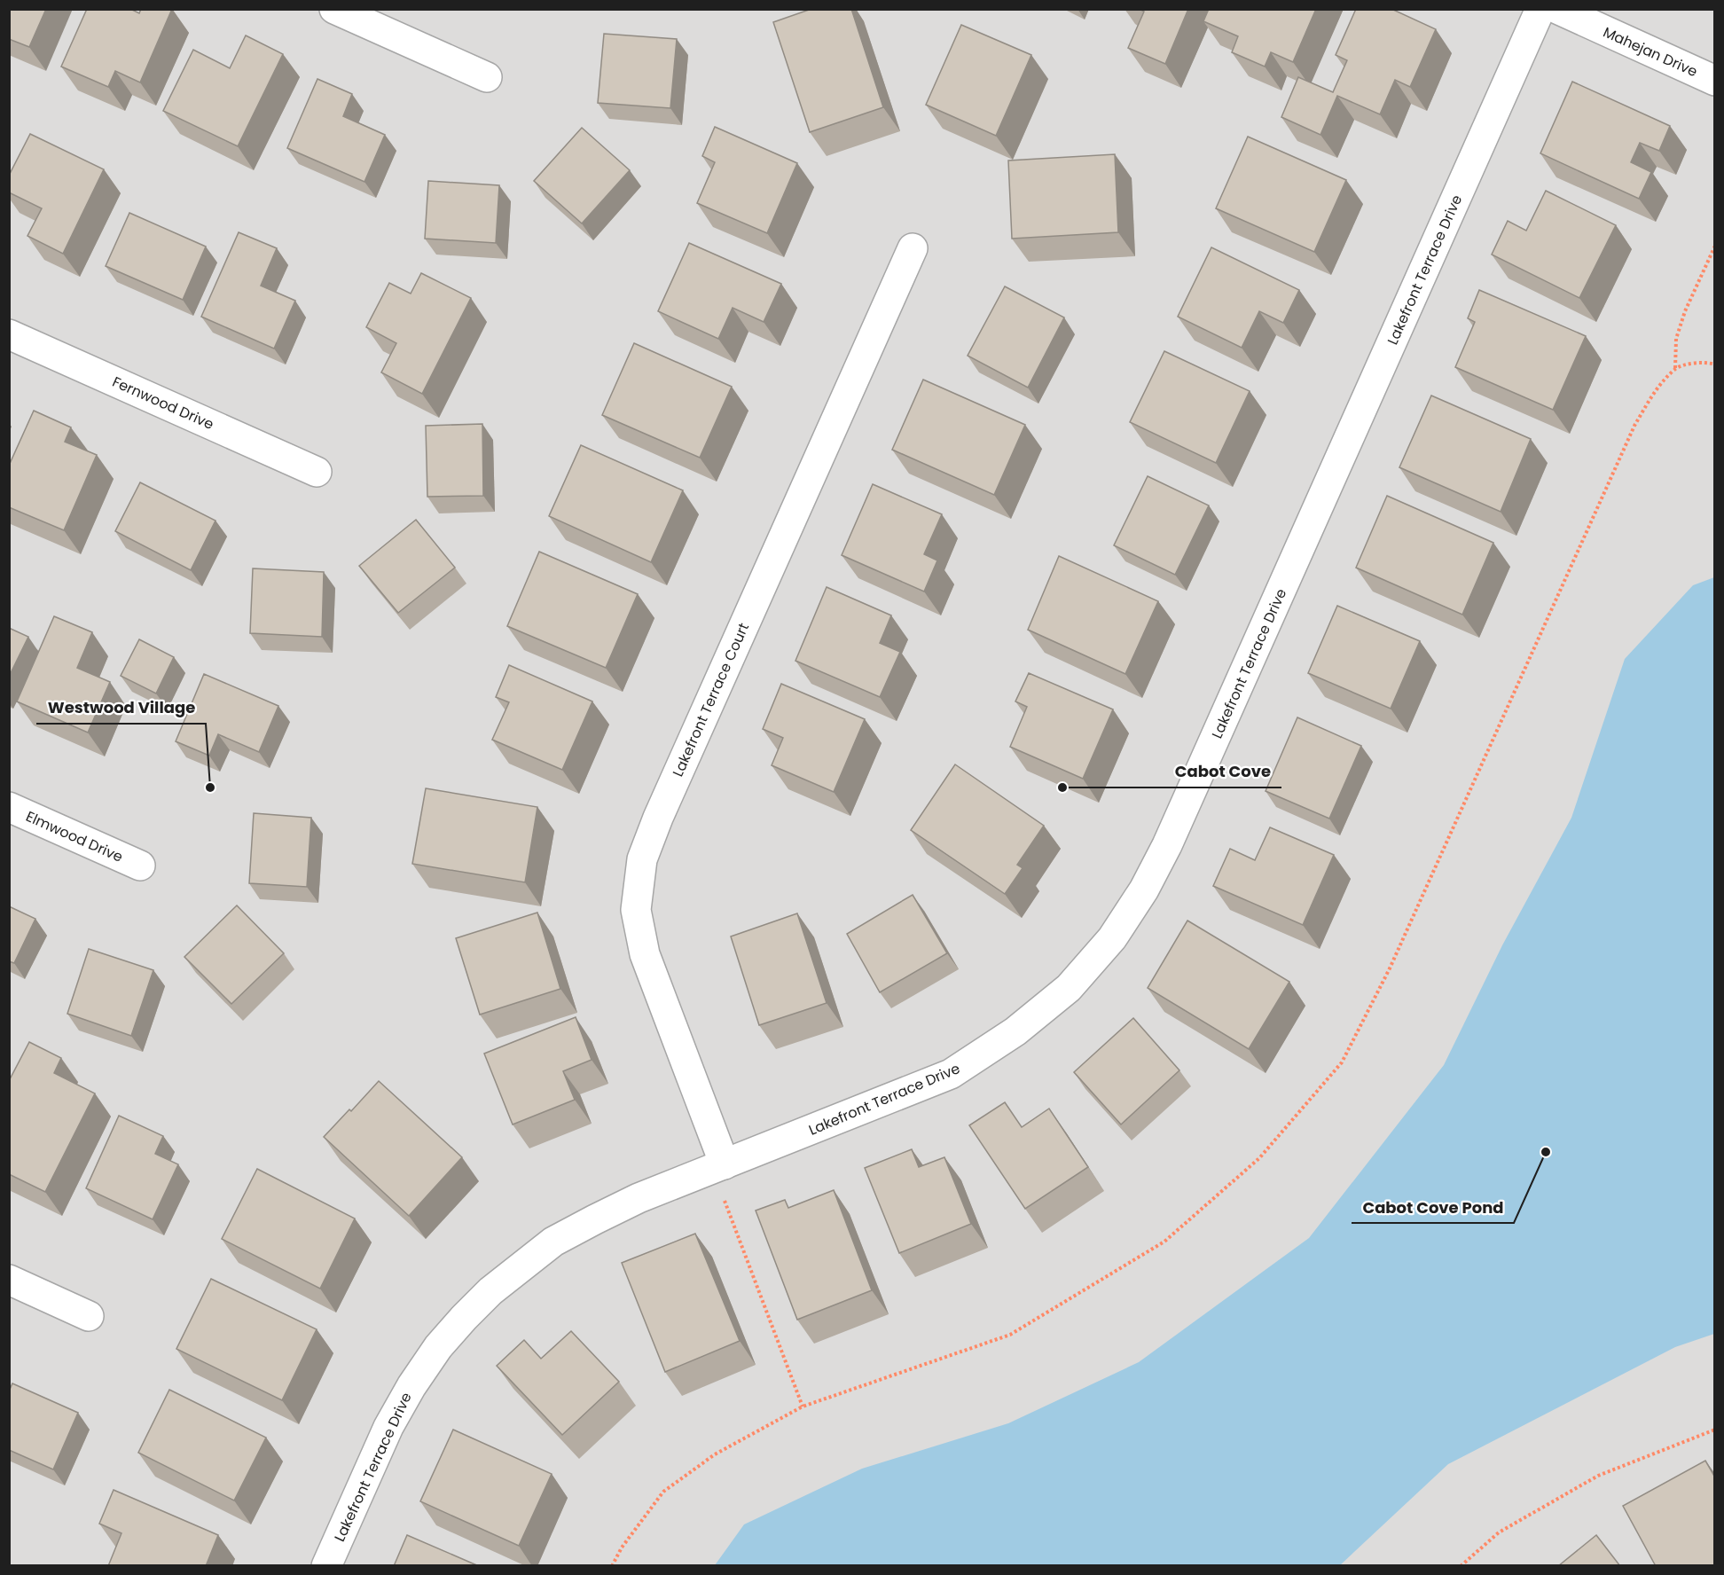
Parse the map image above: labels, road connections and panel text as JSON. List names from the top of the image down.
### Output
{
  "streets": {
    "street": [
      "Mahejan Drive",
      "Lakefront Terrace Drive",
      "Fernwood Drive",
      "Lakefront Terrace Court",
      "Elmwood Drive"
    ]
  },
  "crossings": [
    ["Lakefront Terrace Drive", "Lakefront Terrace Court"]
  ],
  "places": ["Westwood Village", "Cabot Cove", "Cabot Cove Pond"]
}
